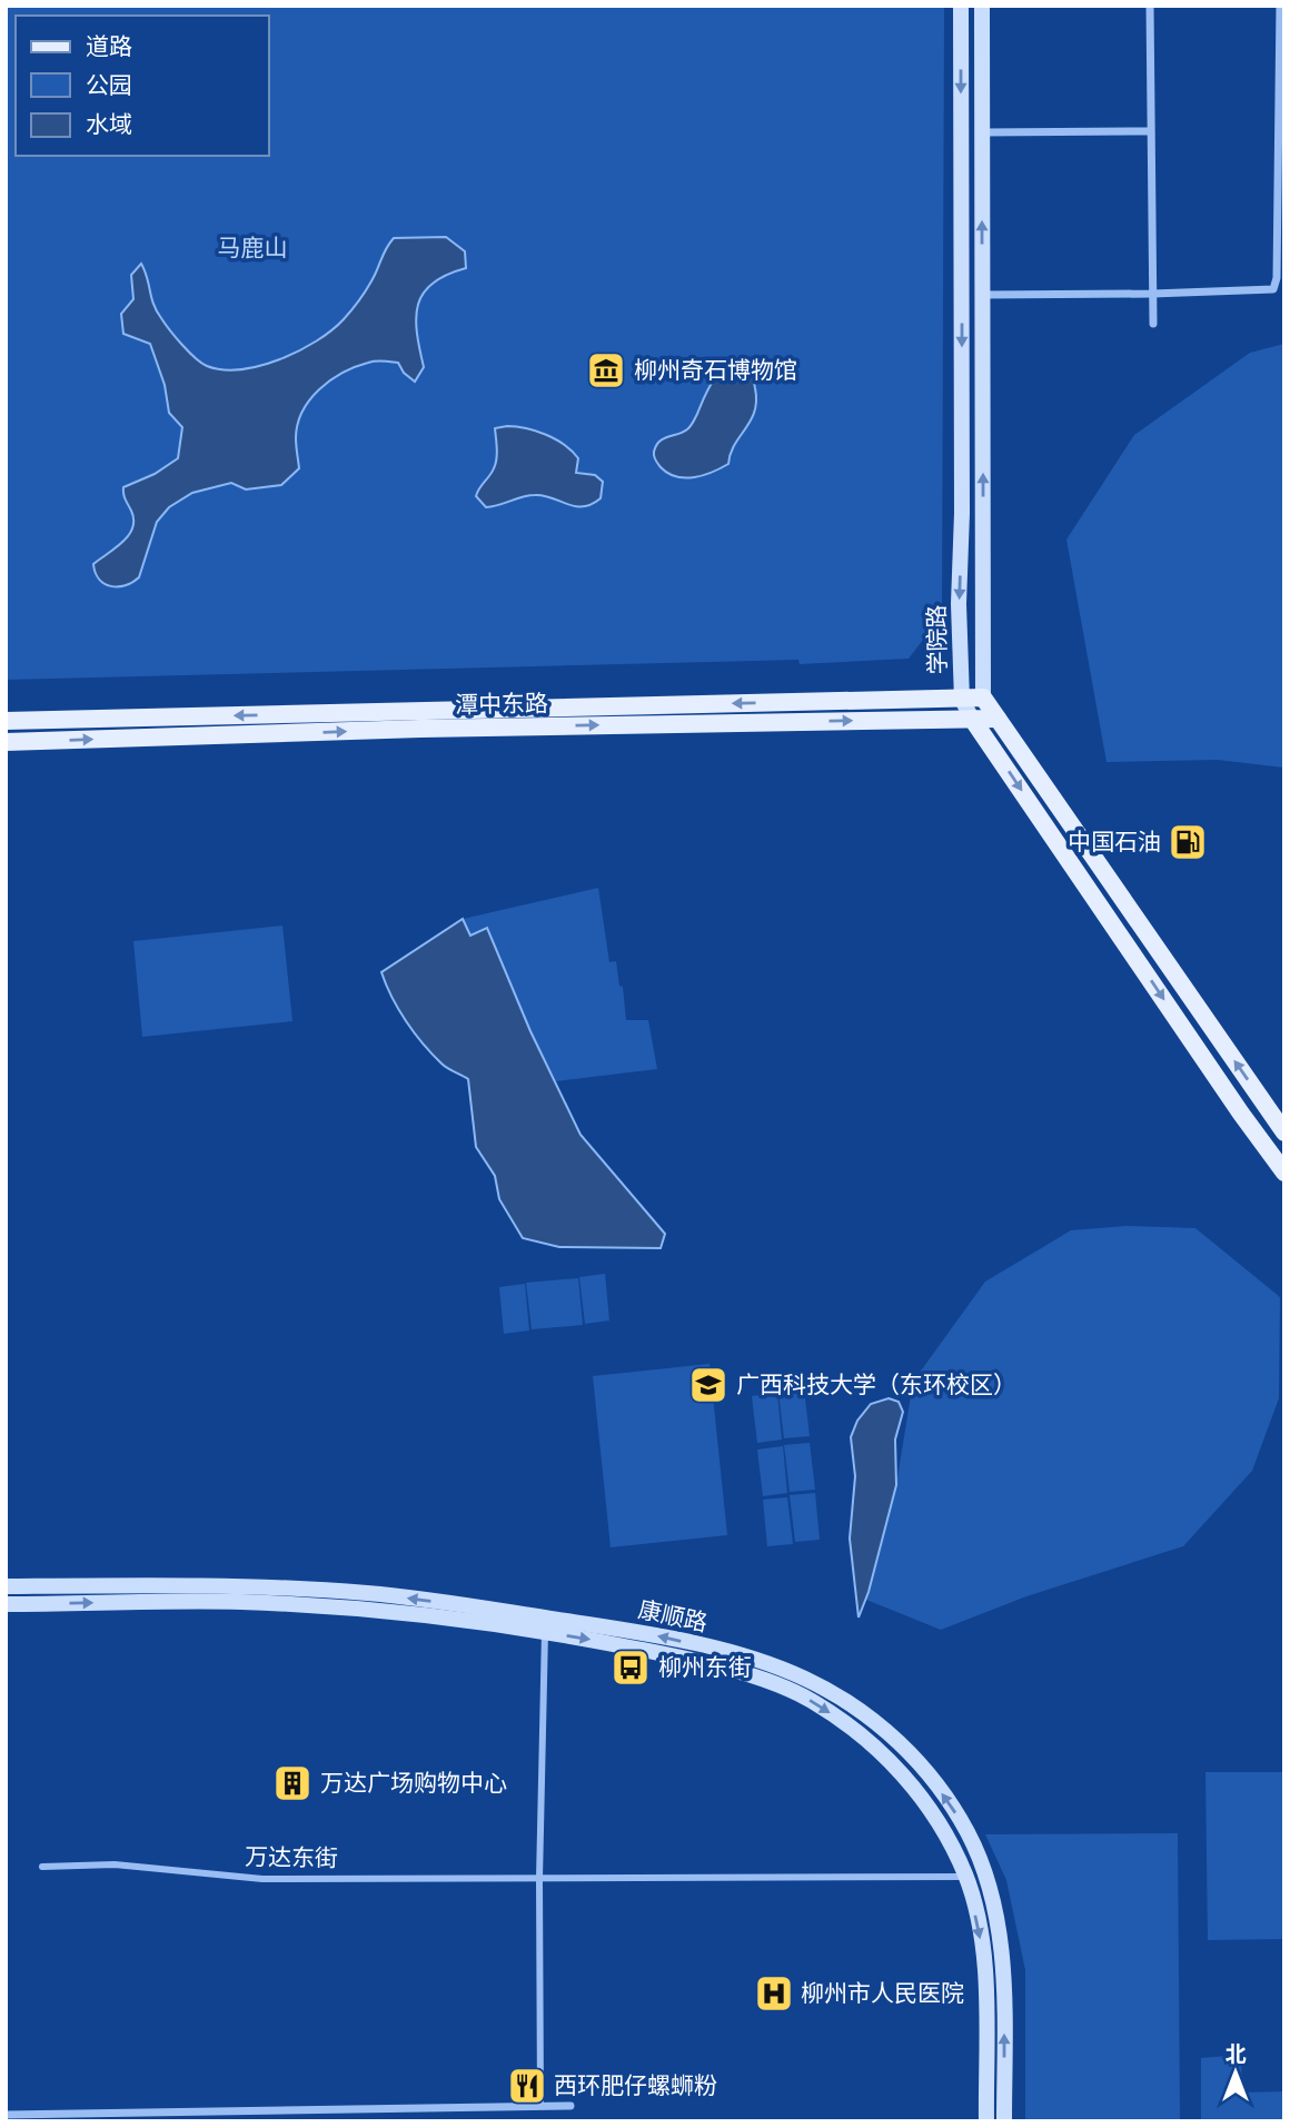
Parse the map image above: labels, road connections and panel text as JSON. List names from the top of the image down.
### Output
{
  "streets": {
    "main road": ["学院路", "潭中东路", "康顺路"],
    "street": ["万达东街"]
  },
  "crossings": [
    ["学院路", "潭中东路"],
    ["康顺路", "万达东街"]
  ],
  "parks": ["马鹿山"],
  "places": {
    "museum": ["柳州奇石博物馆"],
    "fuel station": ["中国石油"],
    "school or university": ["广西科技大学（东环校区）"],
    "bus stop": ["柳州东街"],
    "building": ["万达广场购物中心"],
    "hospital": ["柳州市人民医院"],
    "restaurant": ["西环肥仔螺蛳粉"]
  },
  "legend": ["道路", "公园", "水域"],
  "north": "top"
}
